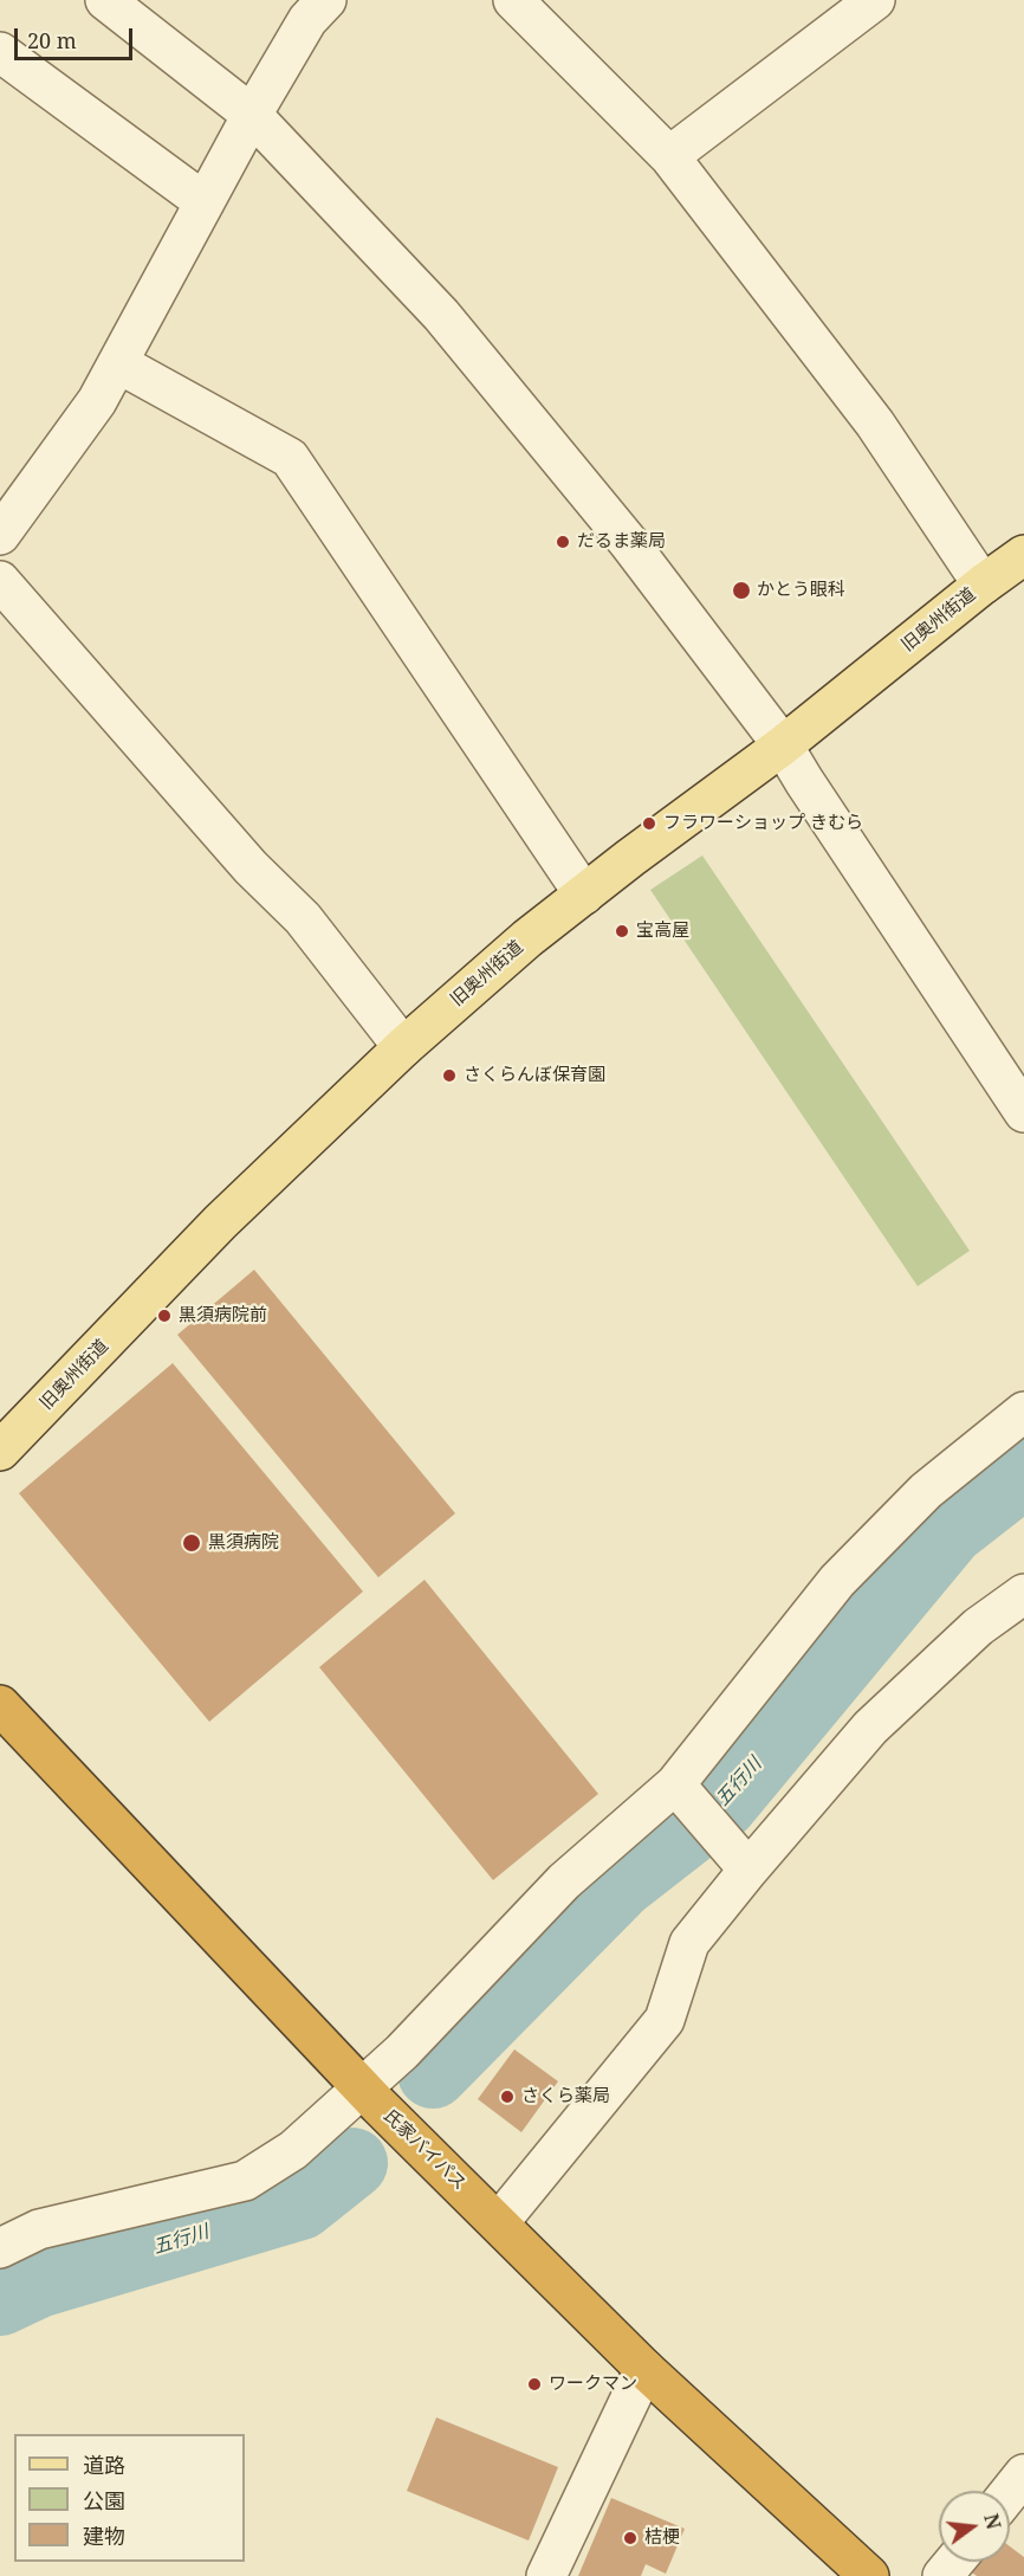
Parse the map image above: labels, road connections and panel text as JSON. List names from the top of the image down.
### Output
{
  "streets": {
    "highway": ["氏家バイパス"],
    "main road": ["旧奥州街道"]
  },
  "water": ["五行川"],
  "places": [
    "だるま薬局",
    "かとう眼科",
    "フラワーショップ きむら",
    "宝高屋",
    "さくらんぼ保育園",
    "黒須病院前",
    "黒須病院",
    "さくら薬局",
    "ワークマン",
    "桔梗"
  ],
  "legend": ["道路", "公園", "建物"],
  "scale_bar": "20 m",
  "north": "right"
}
